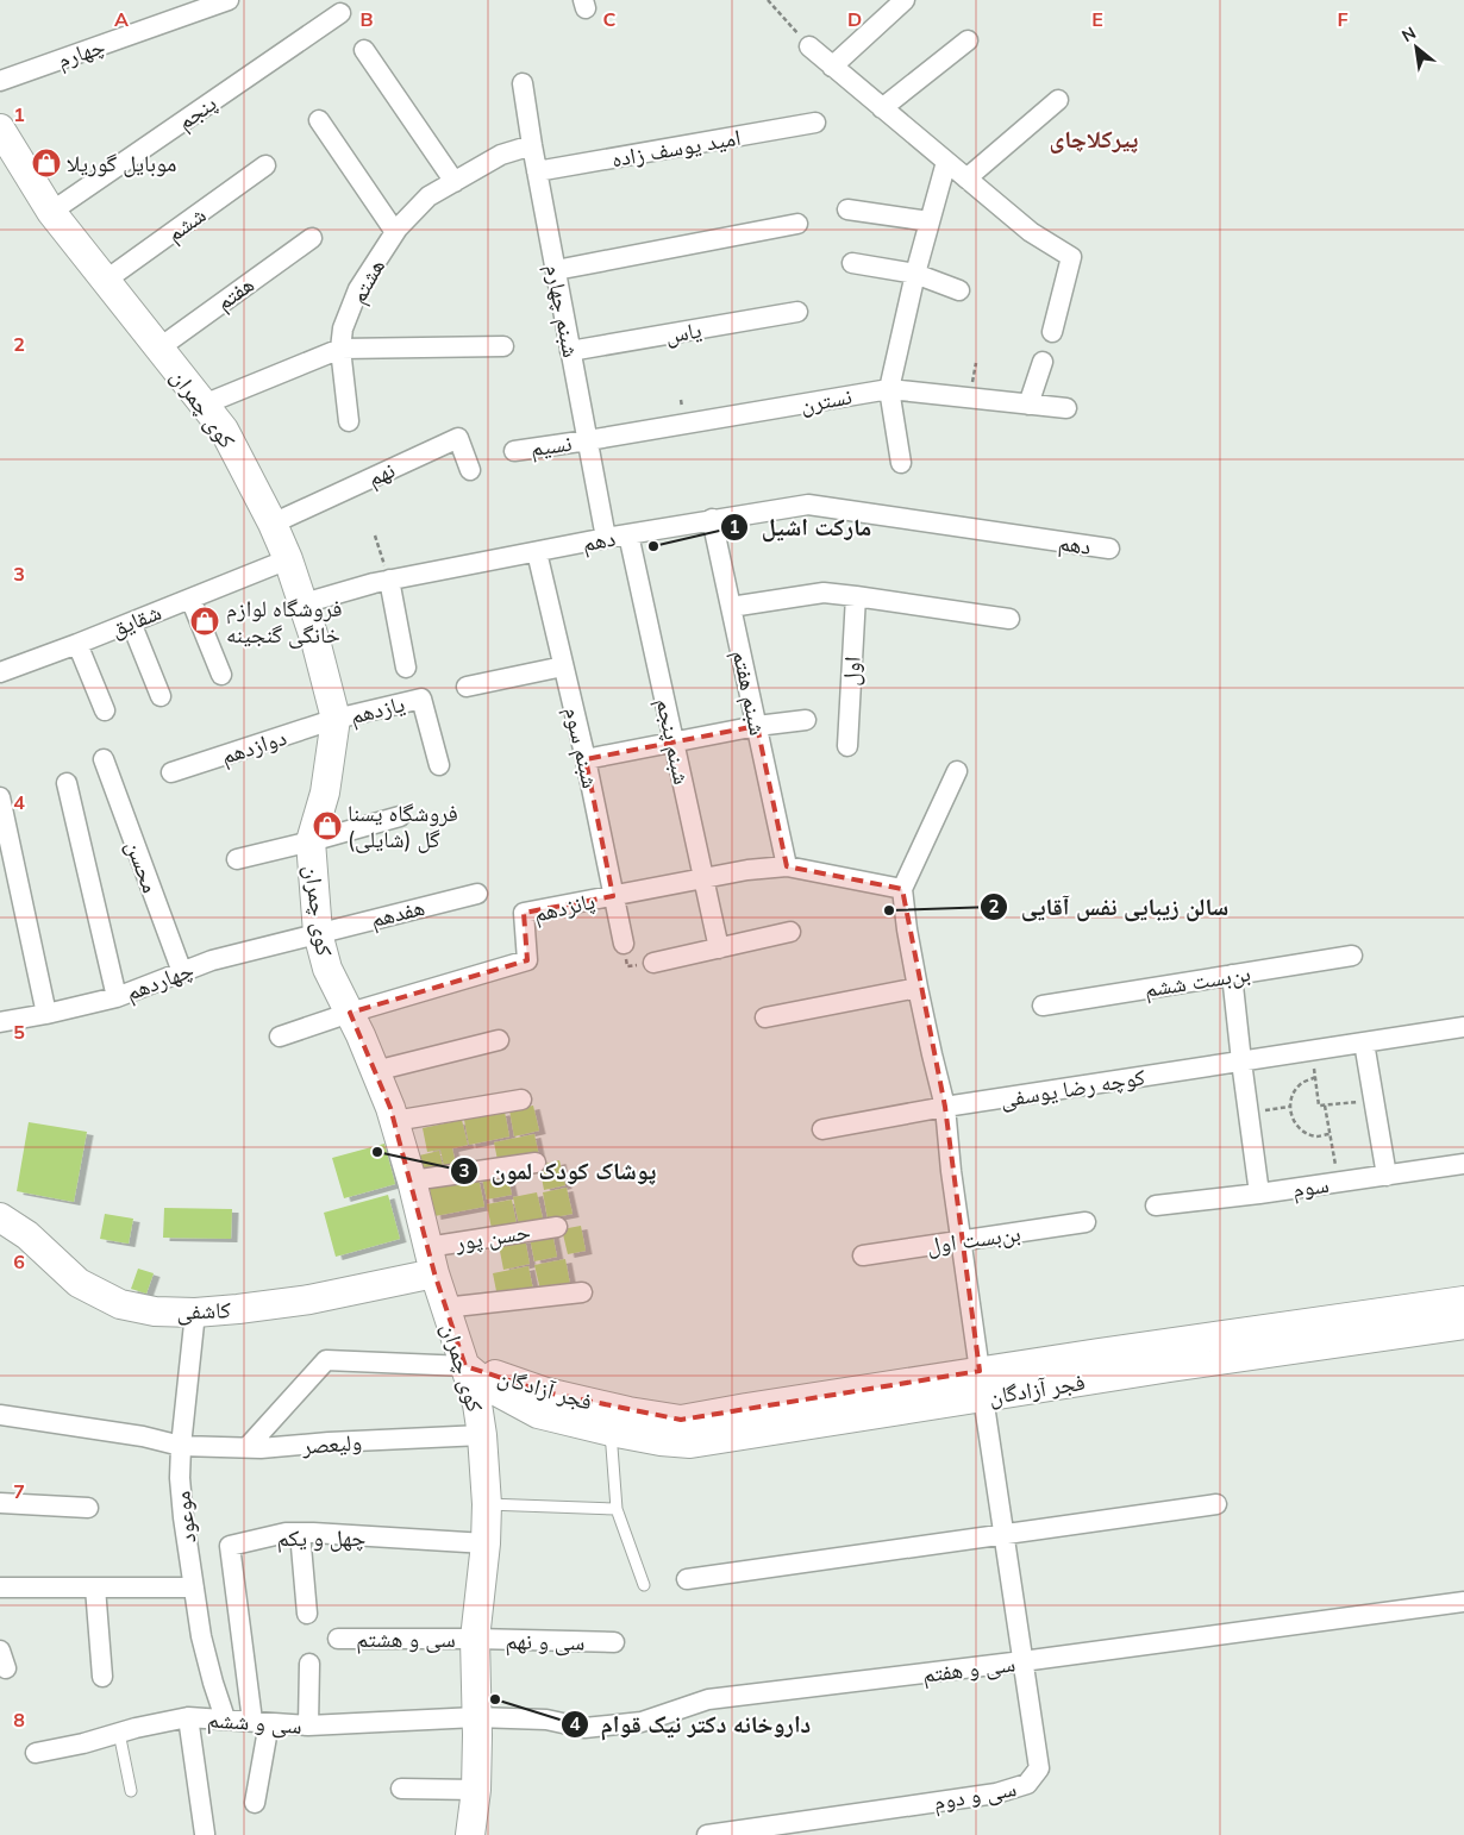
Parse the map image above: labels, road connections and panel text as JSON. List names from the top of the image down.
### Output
{
  "streets": {
    "street": [
      "چهارم",
      "پنجم",
      "امید یوسف زاده",
      "ششم",
      "هشتم",
      "هفتم",
      "شبنم چهارم",
      "یاس",
      "نسترن",
      "کوی چمران",
      "نسیم",
      "نهم",
      "دهم",
      "شقایق",
      "اول",
      "شبنم هفتم",
      "یازدهم",
      "شبنم پنجم",
      "دوازدهم",
      "شبنم سوم",
      "محسن",
      "پانزدهم",
      "هفدهم",
      "چهاردهم",
      "بن‌بست ششم",
      "کوچه رضا یوسفی",
      "سوم",
      "حسن پور",
      "بن‌بست اول",
      "کاشفی",
      "فجر آزادگان",
      "ولیعصر",
      "موعود",
      "چهل و یکم",
      "سی و هشتم",
      "سی و نهم",
      "سی و هفتم",
      "سی و ششم",
      "سی و دوم"
    ]
  },
  "crossings": [
    ["پنجم", "کوی چمران"],
    ["امید یوسف زاده", "شبنم چهارم"],
    ["ششم", "کوی چمران"],
    ["هشتم", "شبنم چهارم"],
    ["هفتم", "کوی چمران"],
    ["شبنم چهارم", "یاس"],
    ["شبنم چهارم", "نسترن"],
    ["شبنم چهارم", "نسیم"],
    ["شبنم چهارم", "دهم"],
    ["نسترن", "نسیم"],
    ["کوی چمران", "نهم"],
    ["کوی چمران", "دهم"],
    ["کوی چمران", "شقایق"],
    ["کوی چمران", "یازدهم"],
    ["کوی چمران", "دوازدهم"],
    ["کوی چمران", "پانزدهم"],
    ["کوی چمران", "هفدهم"],
    ["کوی چمران", "چهاردهم"],
    ["کوی چمران", "حسن پور"],
    ["کوی چمران", "کاشفی"],
    ["کوی چمران", "فجر آزادگان"],
    ["کوی چمران", "ولیعصر"],
    ["کوی چمران", "چهل و یکم"],
    ["کوی چمران", "سی و هشتم"],
    ["کوی چمران", "سی و نهم"],
    ["کوی چمران", "سی و هفتم"],
    ["کوی چمران", "سی و ششم"],
    ["دهم", "شبنم هفتم"],
    ["دهم", "شبنم پنجم"],
    ["دهم", "شبنم سوم"],
    ["شبنم هفتم", "پانزدهم"],
    ["یازدهم", "دوازدهم"],
    ["شبنم پنجم", "پانزدهم"],
    ["شبنم سوم", "پانزدهم"],
    ["محسن", "چهاردهم"],
    ["هفدهم", "چهاردهم"],
    ["حسن پور", "کاشفی"],
    ["کاشفی", "موعود"],
    ["فجر آزادگان", "سی و دوم"],
    ["ولیعصر", "موعود"],
    ["موعود", "سی و ششم"],
    ["چهل و یکم", "سی و ششم"],
    ["سی و هشتم", "سی و نهم"],
    ["سی و هفتم", "سی و ششم"],
    ["سی و هفتم", "سی و دوم"]
  ],
  "districts": ["پیرکلاچای"],
  "places": {
    "shop": ["موبایل گوریلا", "فروشگاه لوازم خانگی گنجینه", "فروشگاه یسنا گل (شایلی)"],
    "other": [
      "مارکت اشیل",
      "سالن زیبایی نفس آقایی",
      "پوشاک کودک لمون",
      "داروخانه دکتر نیک قوام"
    ]
  },
  "north": "top left",
  "grid": {
    "columns": [
      "A",
      "B",
      "C",
      "D",
      "E",
      "F"
    ],
    "rows": [
      "1",
      "2",
      "3",
      "4",
      "5",
      "6",
      "7",
      "8"
    ]
  }
}
